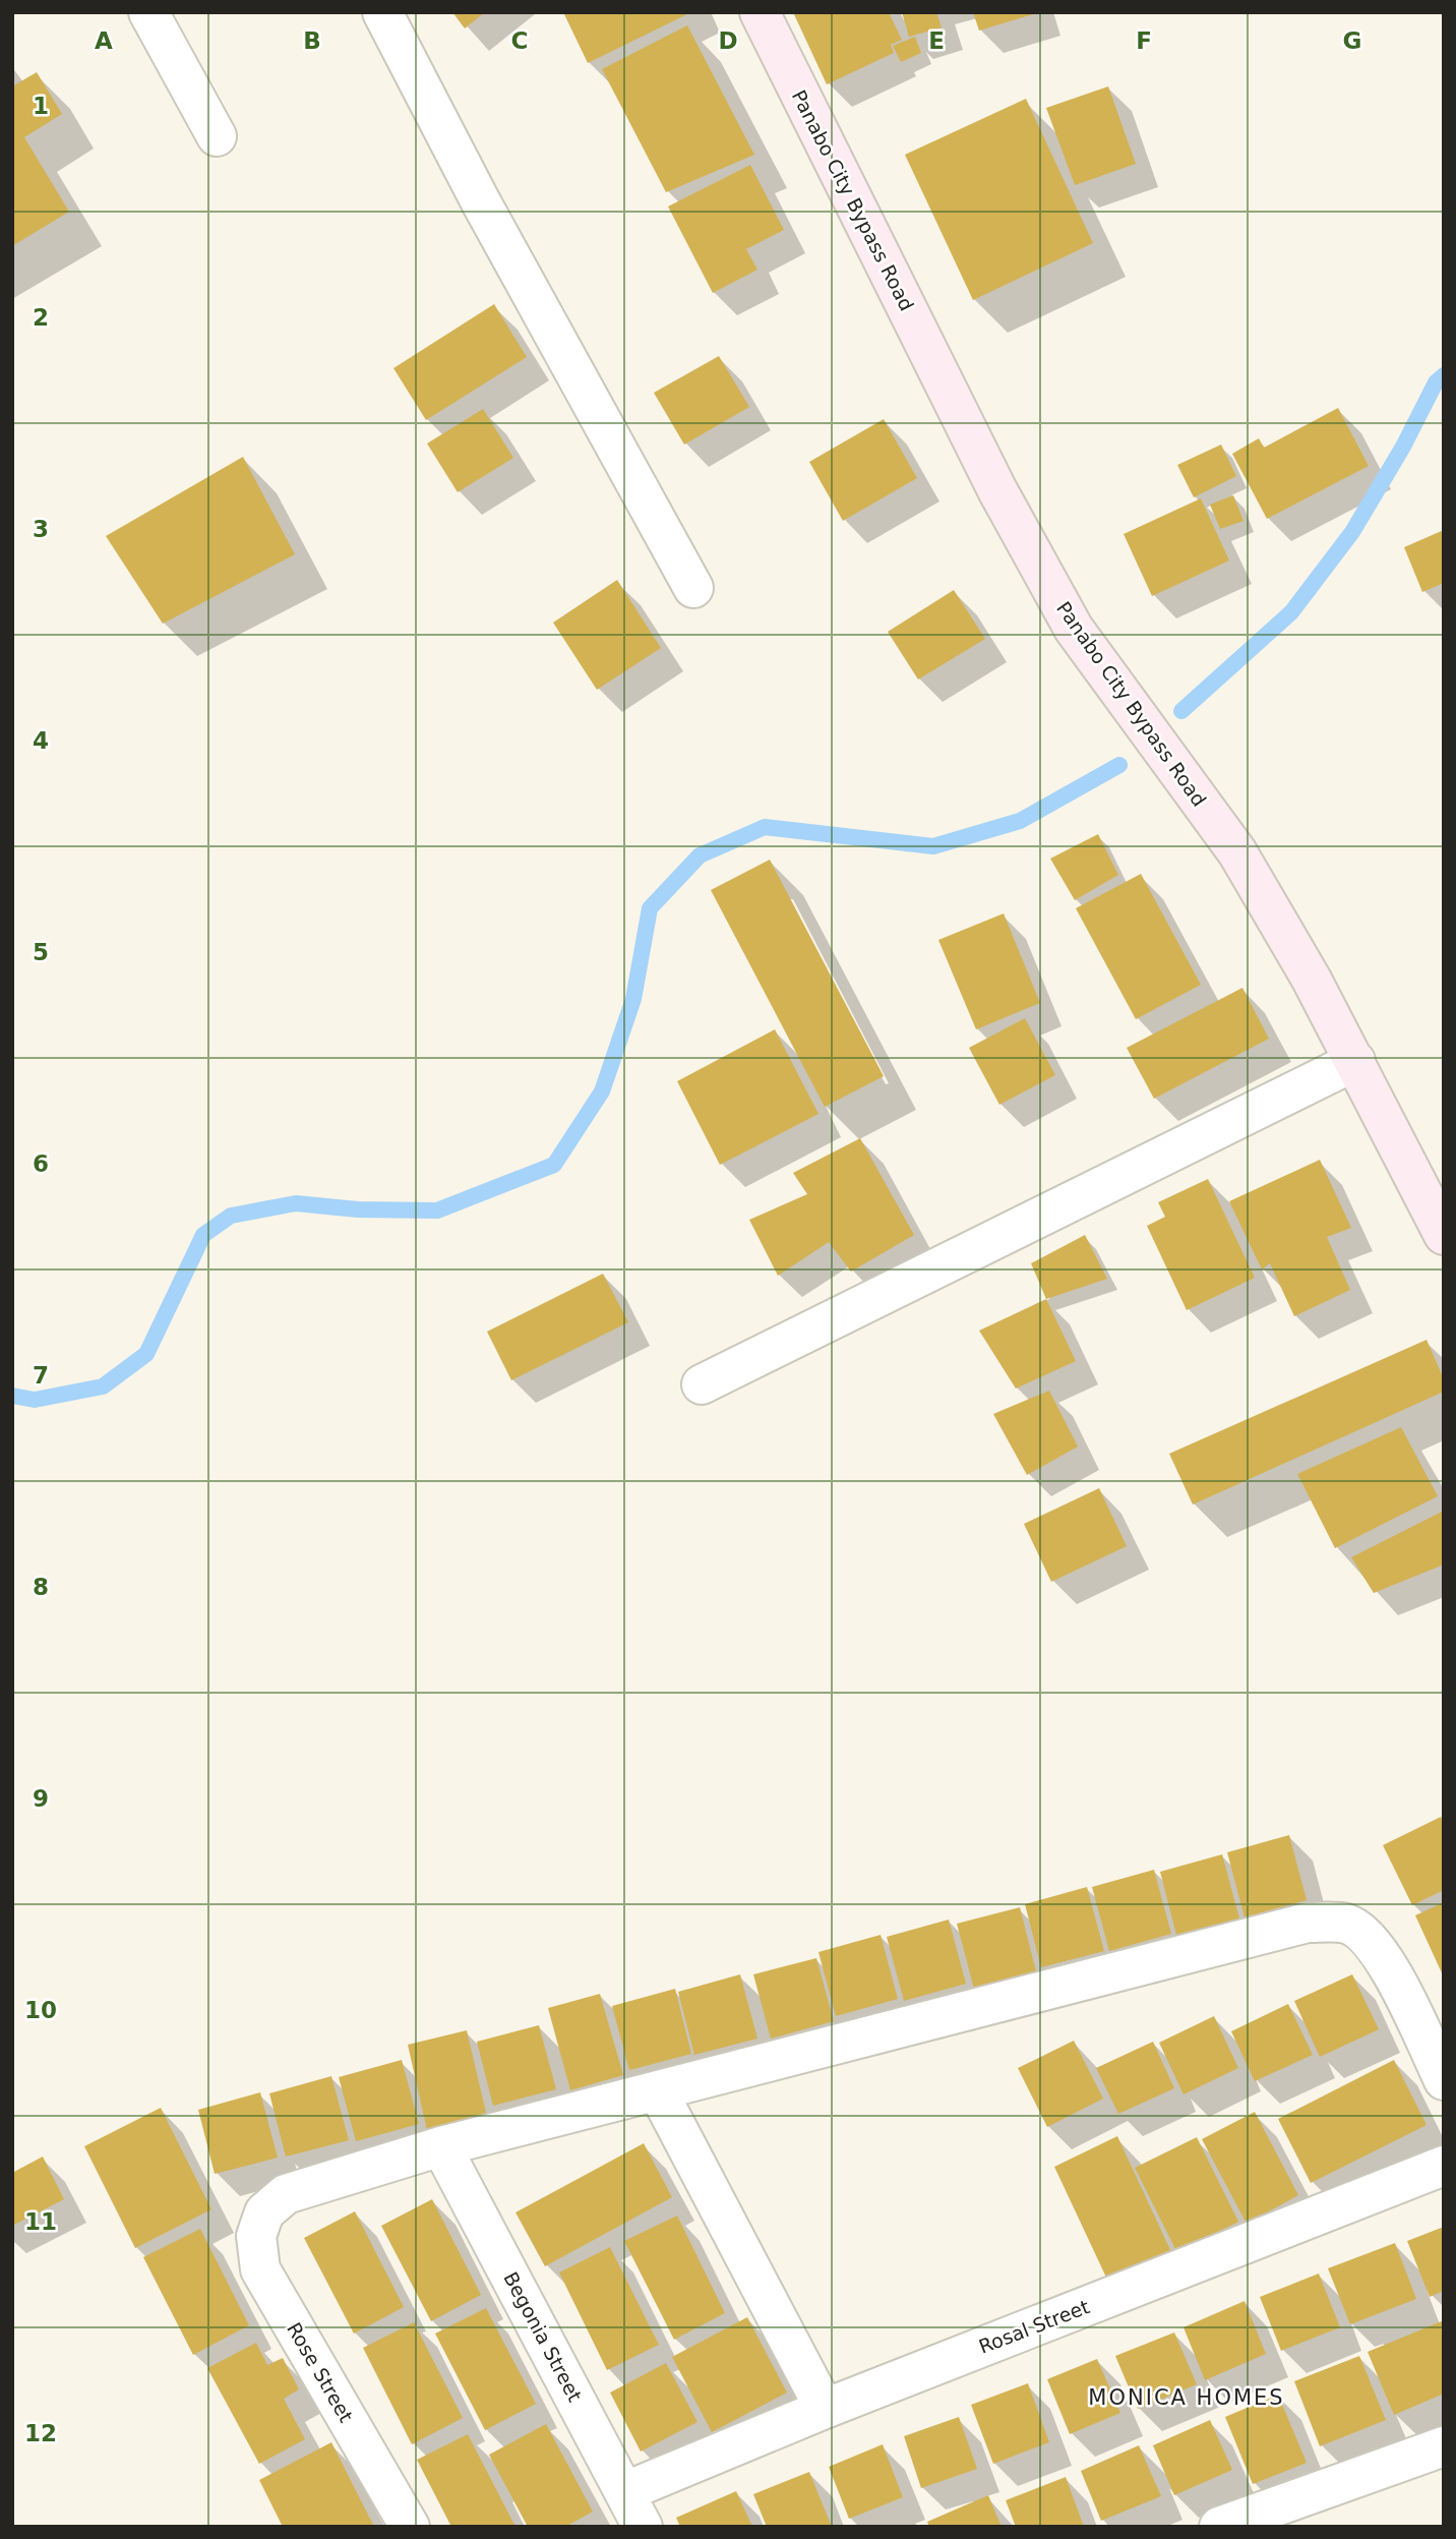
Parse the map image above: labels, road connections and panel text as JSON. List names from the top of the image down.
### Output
{
  "streets": {
    "main road": ["Panabo City Bypass Road"],
    "street": ["Rosal Street", "Begonia Street", "Rose Street"]
  },
  "crossings": [
    ["Rosal Street", "Begonia Street"],
    ["Begonia Street", "Rose Street"]
  ],
  "districts": ["MONICA HOMES"],
  "grid": {
    "columns": [
      "A",
      "B",
      "C",
      "D",
      "E",
      "F",
      "G"
    ],
    "rows": [
      "1",
      "2",
      "3",
      "4",
      "5",
      "6",
      "7",
      "8",
      "9",
      "10",
      "11",
      "12"
    ]
  }
}
